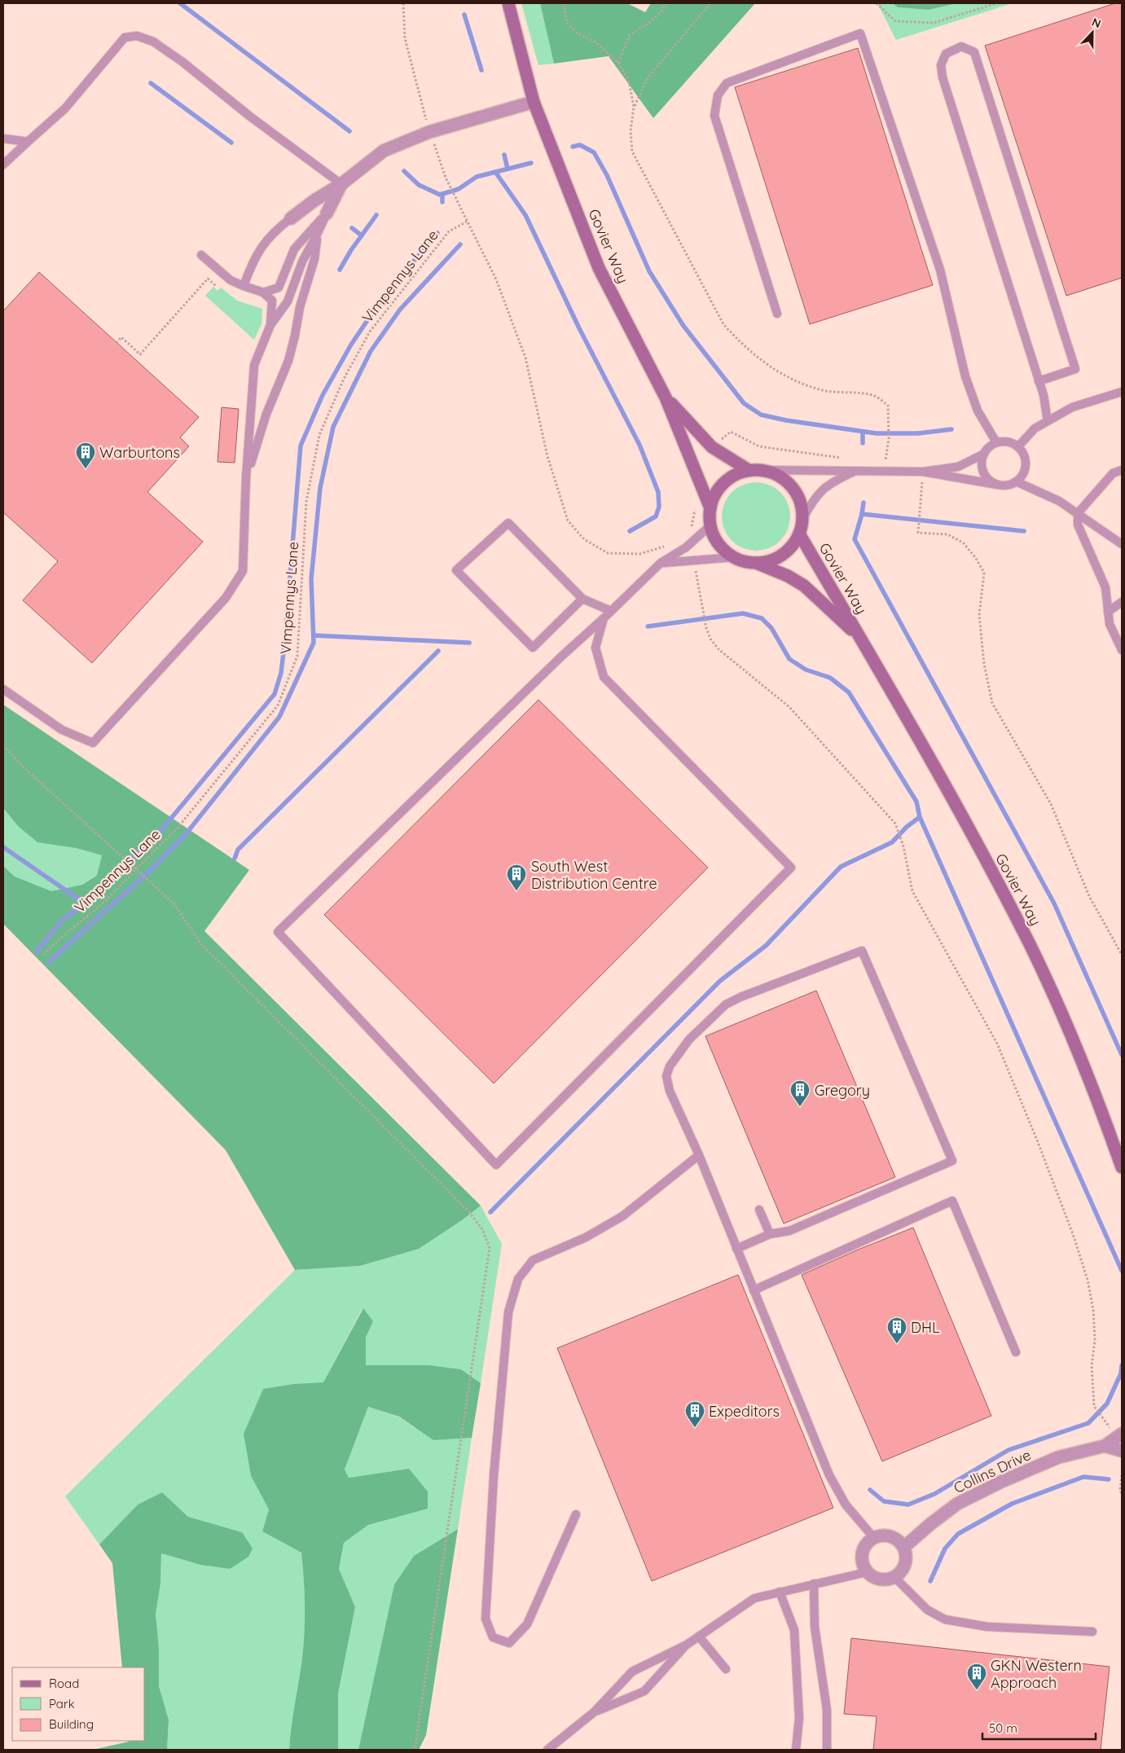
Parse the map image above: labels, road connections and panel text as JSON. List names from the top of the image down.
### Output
{
  "streets": {
    "street": ["Govier Way", "Collins Drive"],
    "path": ["Vimpennys Lane"]
  },
  "places": {
    "building": [
      "Warburtons",
      "South West Distribution Centre",
      "Gregory",
      "DHL",
      "Expeditors",
      "GKN Western Approach"
    ]
  },
  "legend": ["Road", "Park", "Building"],
  "scale_bar": "50 m",
  "north": "top"
}
